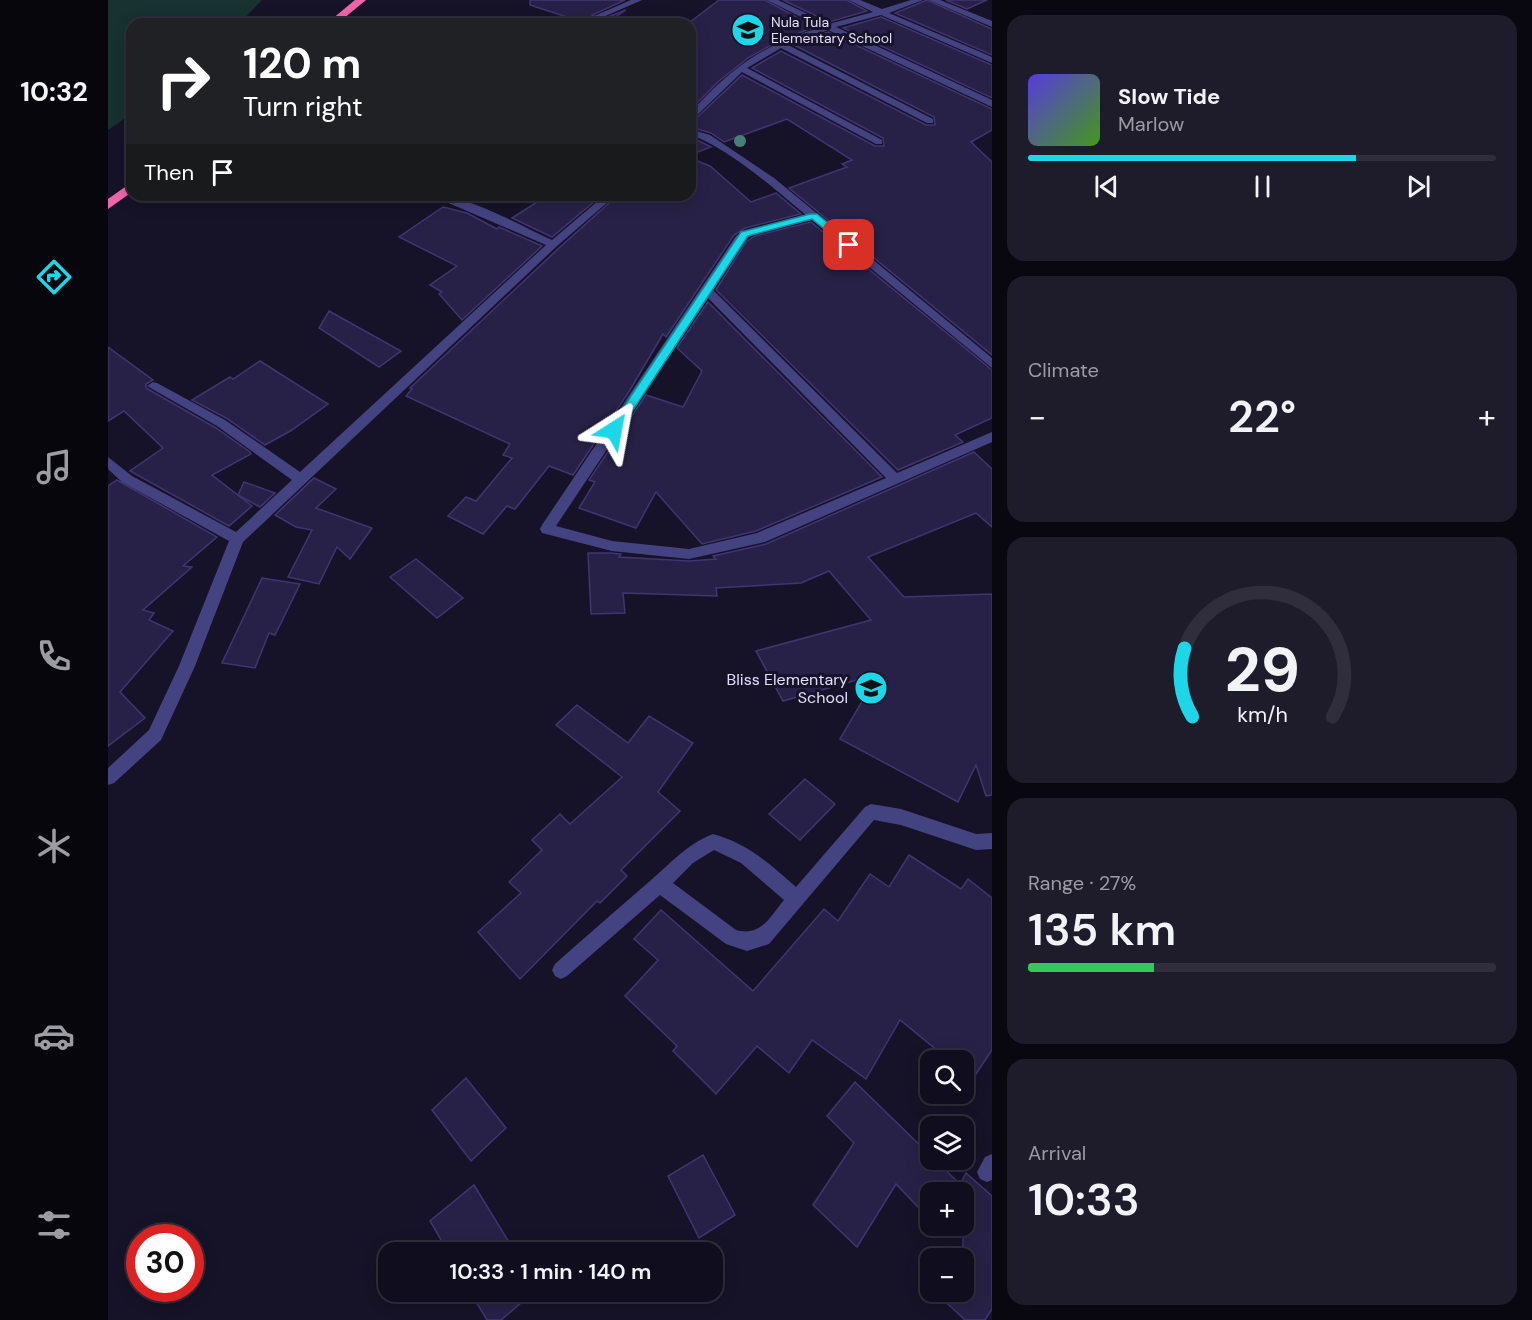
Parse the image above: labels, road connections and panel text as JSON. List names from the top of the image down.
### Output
{
  "places": {
    "school or university": ["Nula Tula Elementary School", "Bliss Elementary School"]
  },
  "page": {
    "tabs": "10:32",
    "turn": ["120 m", "Turn right"],
    "song": ["Slow Tide", "Marlow"],
    "then": "Then",
    "tile": [
      "Climate",
      ["Range · 27%", "135 km"],
      ["Arrival", "10:33"]
    ],
    "heat": ["−", "22°", "+"],
    "map_buttons": ["+", "−"],
    "limit": "30",
    "trip": "10:33 · 1 min · 140 m",
    "gauge": ["29", "km/h"]
  }
}
